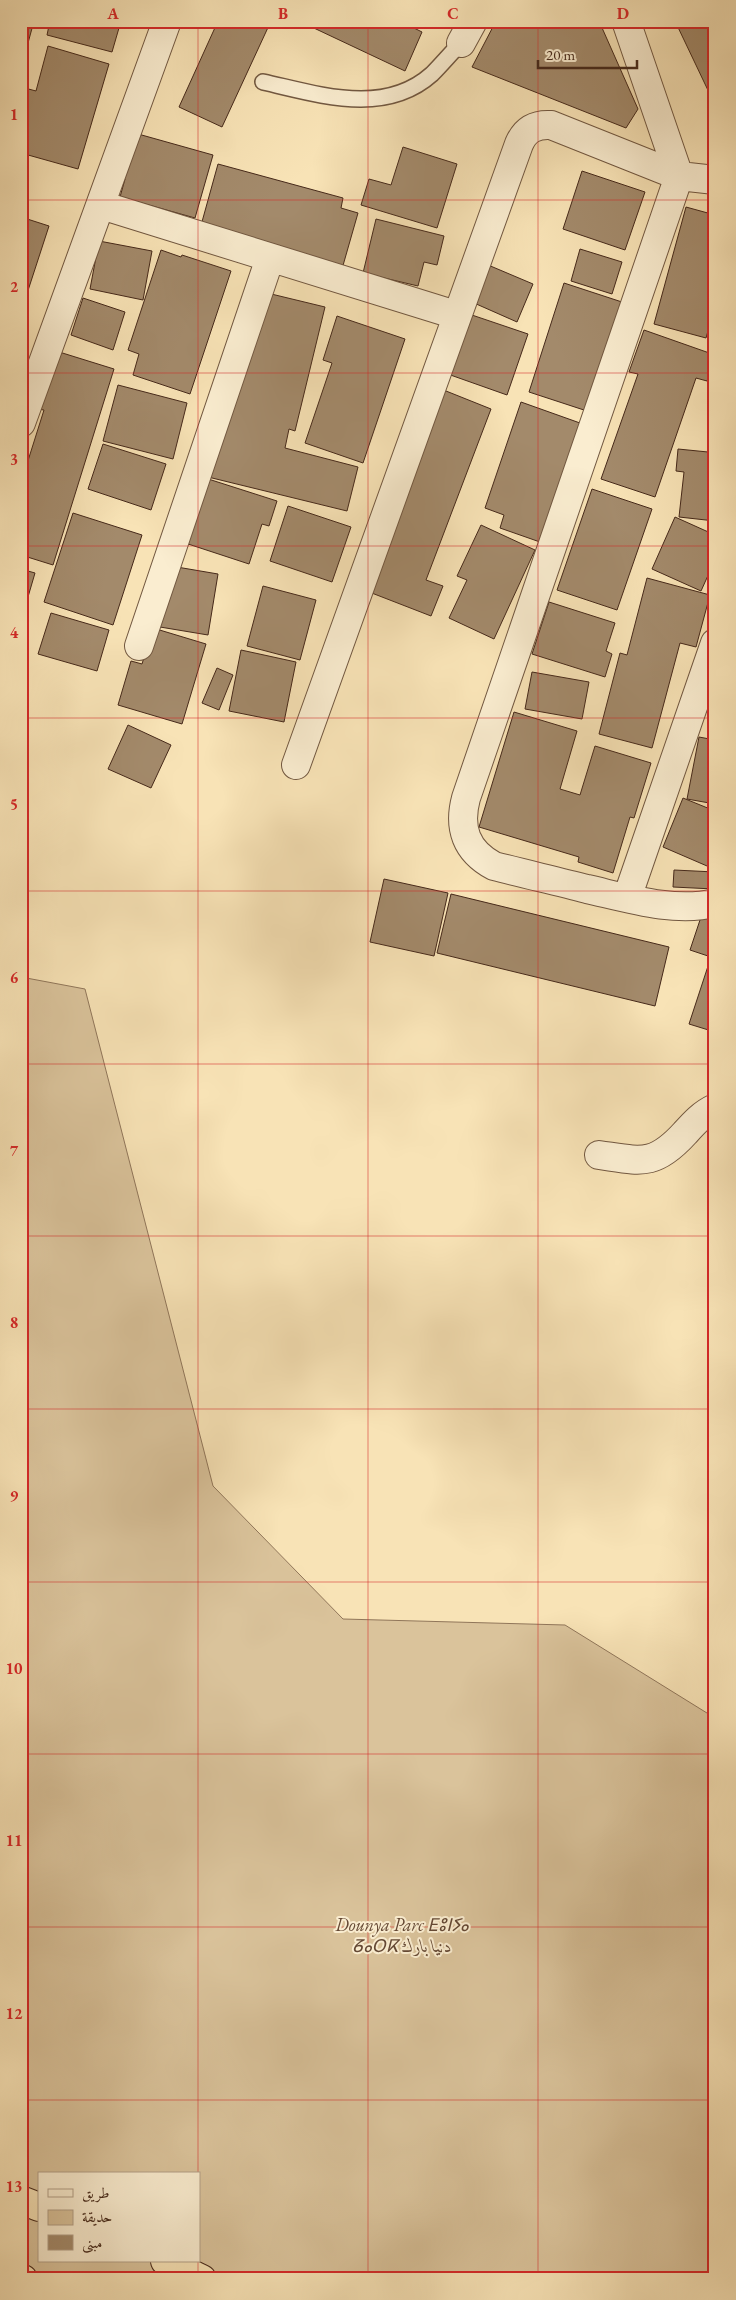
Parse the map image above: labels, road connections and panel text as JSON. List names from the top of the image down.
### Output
{
  "parks": ["Dounya Parc ⴹⵓⵏⵢⴰ ⵒⴰⵔⴽ دنيا بارك"],
  "legend": ["طريق", "حديقة", "مبنى"],
  "scale_bar": "20 m",
  "grid": {
    "columns": [
      "A",
      "B",
      "C",
      "D"
    ],
    "rows": [
      "1",
      "2",
      "3",
      "4",
      "5",
      "6",
      "7",
      "8",
      "9",
      "10",
      "11",
      "12",
      "13"
    ]
  }
}
